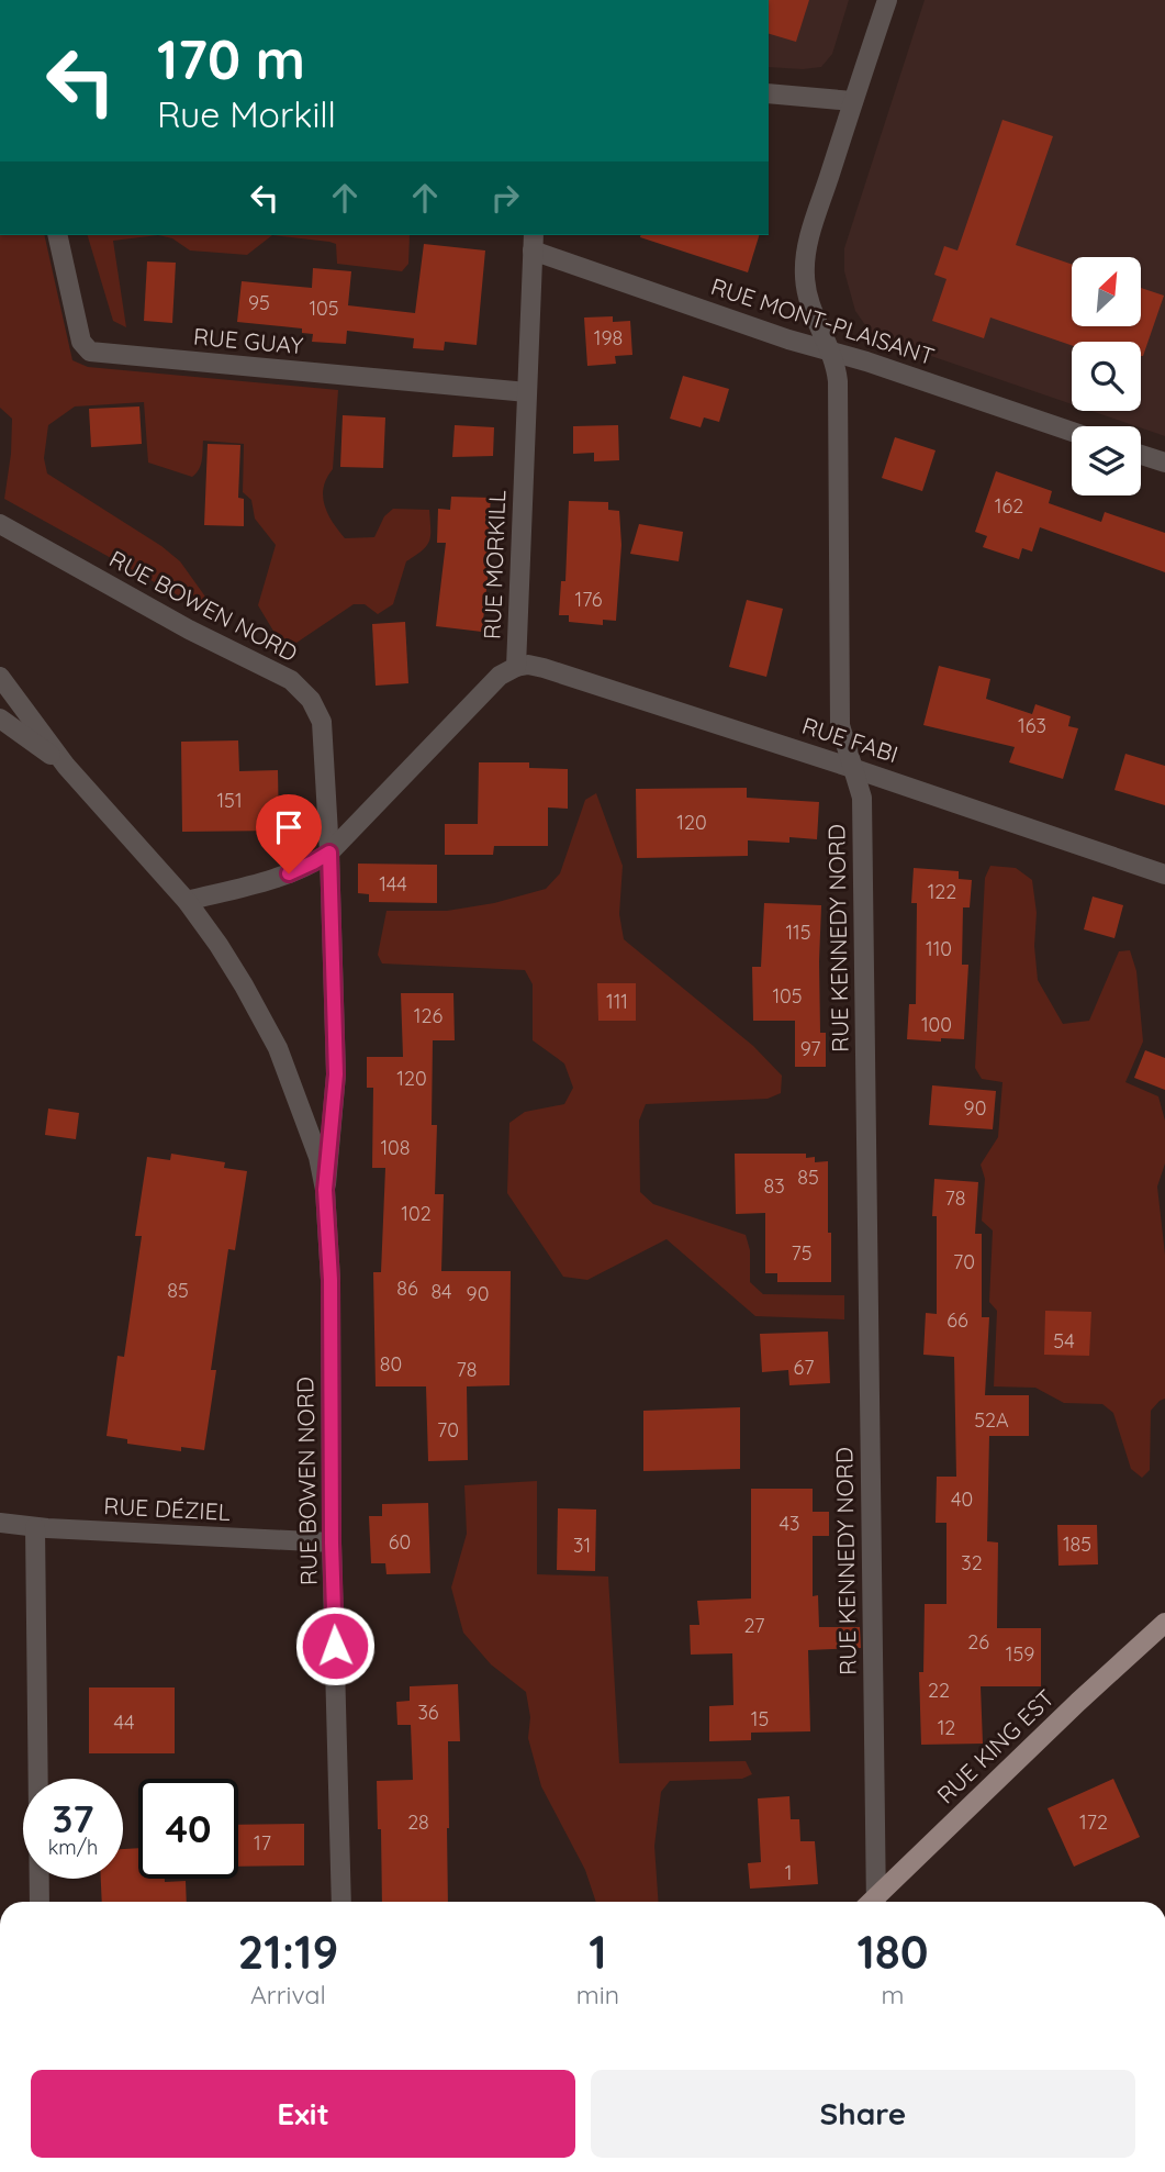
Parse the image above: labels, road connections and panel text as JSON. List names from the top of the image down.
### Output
{
  "streets": {
    "main road": ["RUE KING EST"],
    "street": [
      "RUE MONT-PLAISANT",
      "RUE GUAY",
      "RUE MORKILL",
      "RUE BOWEN NORD",
      "RUE FABI",
      "RUE KENNEDY NORD",
      "RUE DÉZIEL"
    ]
  },
  "crossings": [
    ["RUE MONT-PLAISANT", "RUE MORKILL"],
    ["RUE MONT-PLAISANT", "RUE KENNEDY NORD"],
    ["RUE GUAY", "RUE MORKILL"],
    ["RUE MORKILL", "RUE BOWEN NORD"],
    ["RUE MORKILL", "RUE FABI"],
    ["RUE BOWEN NORD", "RUE DÉZIEL"],
    ["RUE FABI", "RUE KENNEDY NORD"]
  ],
  "house_numbers": [
    "95",
    "105",
    "198",
    "162",
    "176",
    "163",
    "151",
    "120",
    "144",
    "122",
    "115",
    "110",
    "105",
    "111",
    "126",
    "100",
    "97",
    "120",
    "90",
    "108",
    "85",
    "83",
    "78",
    "102",
    "75",
    "70",
    "86",
    "85",
    "84",
    "90",
    "66",
    "54",
    "80",
    "67",
    "78",
    "52A",
    "70",
    "40",
    "43",
    "60",
    "185",
    "31",
    "32",
    "27",
    "26",
    "159",
    "22",
    "36",
    "15",
    "44",
    "12",
    "28",
    "172",
    "17",
    "1"
  ],
  "north": "top right",
  "page": {
    "turn": ["170 m", "Rue Morkill"],
    "speed": "37 km/h",
    "limit": "40",
    "eta": [
      "21:19",
      "Arrival",
      "1",
      "min",
      "180",
      "m"
    ],
    "buttons": ["Exit", "Share"]
  }
}
